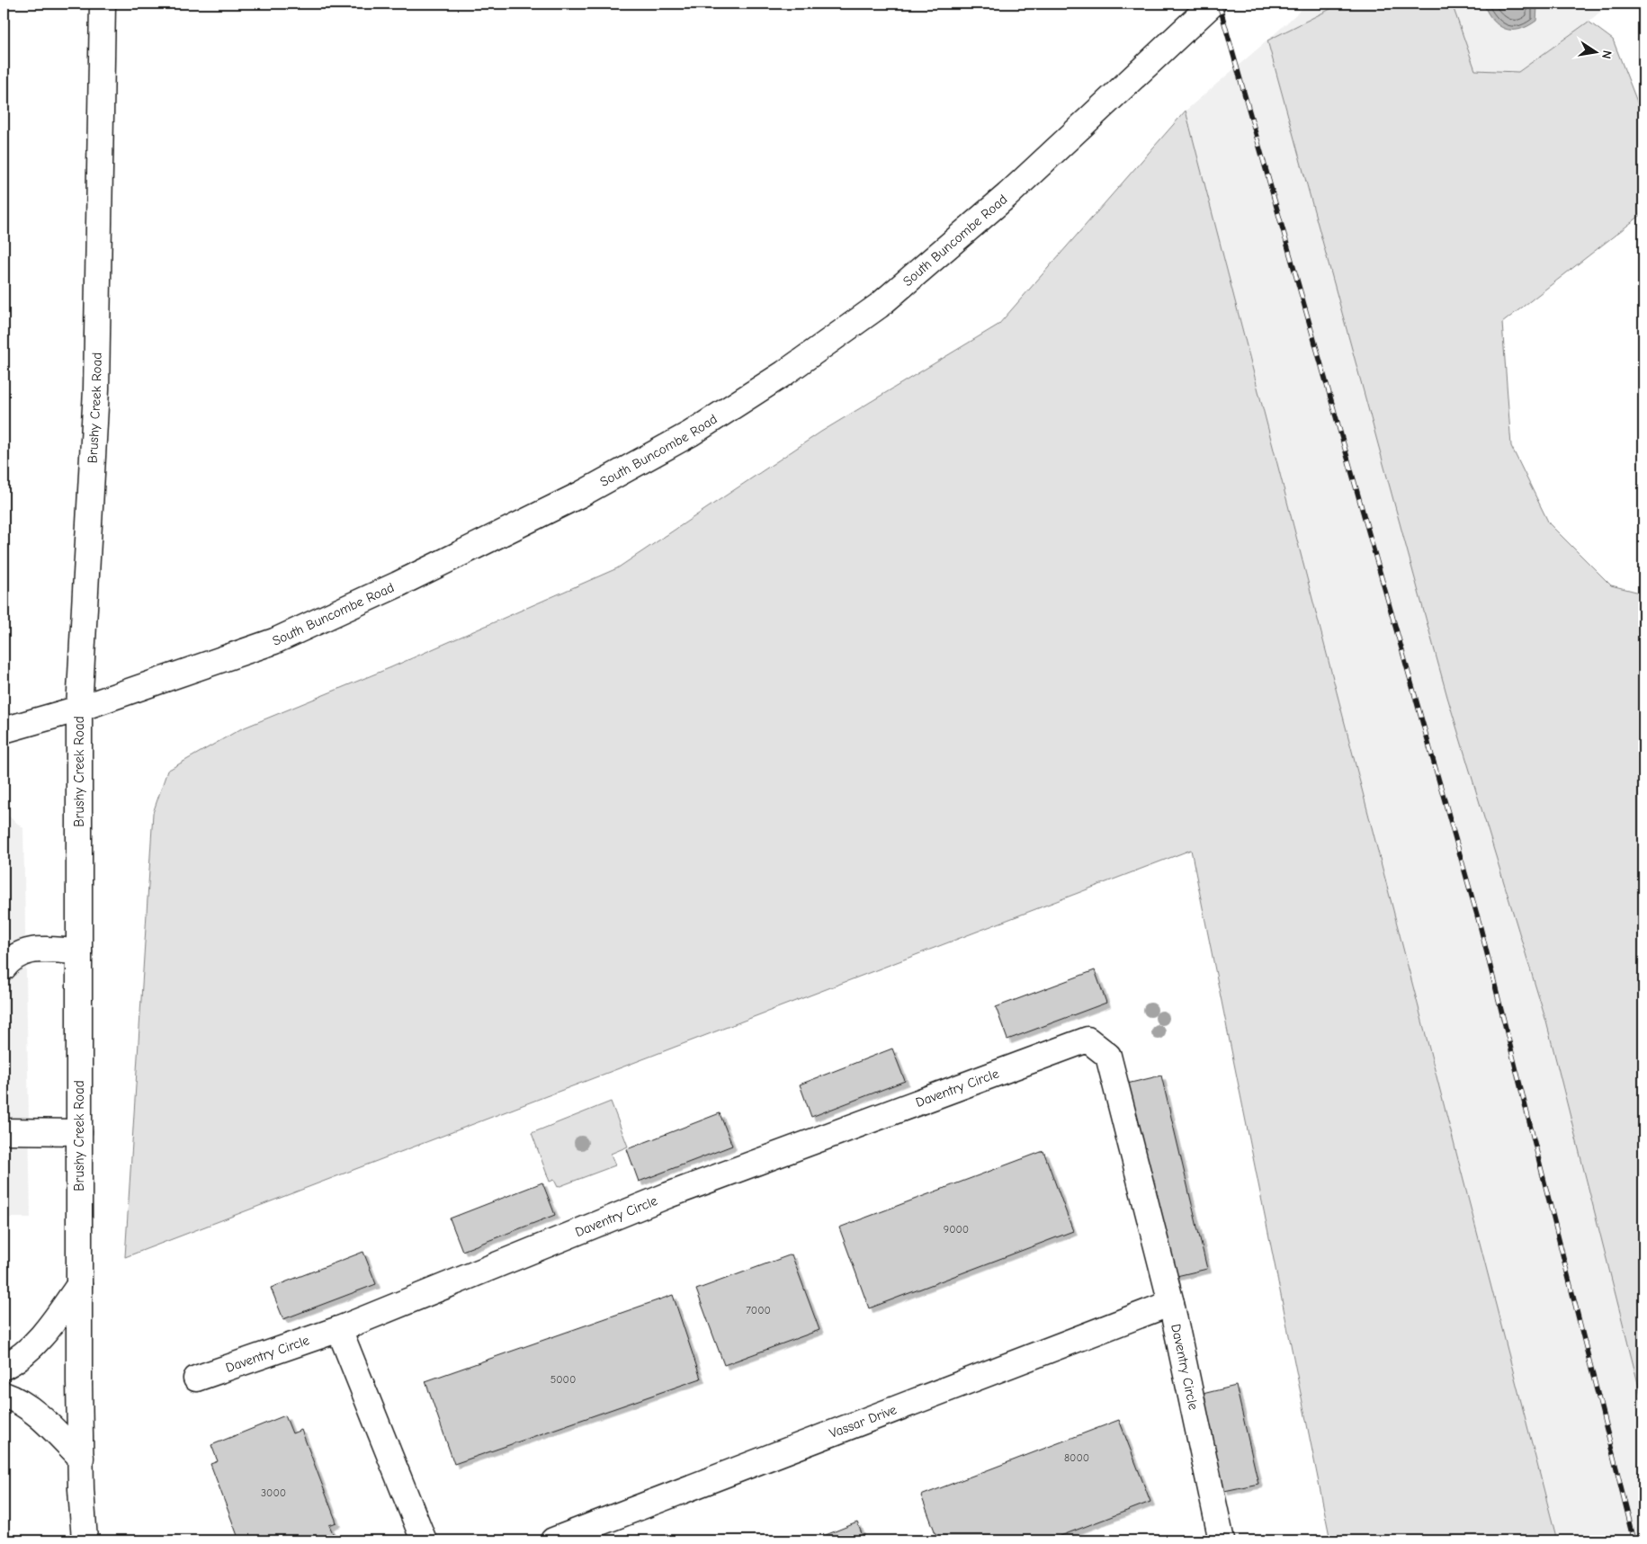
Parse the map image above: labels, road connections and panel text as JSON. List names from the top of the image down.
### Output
{
  "streets": {
    "main road": [
      "South Buncombe Road",
      "Brushy Creek Road",
      "Daventry Circle",
      "Vassar Drive"
    ]
  },
  "crossings": [
    ["South Buncombe Road", "Brushy Creek Road"],
    ["Daventry Circle", "Vassar Drive"]
  ],
  "house_numbers": [
    "9000",
    "7000",
    "5000",
    "8000",
    "3000"
  ],
  "north": "right"
}
